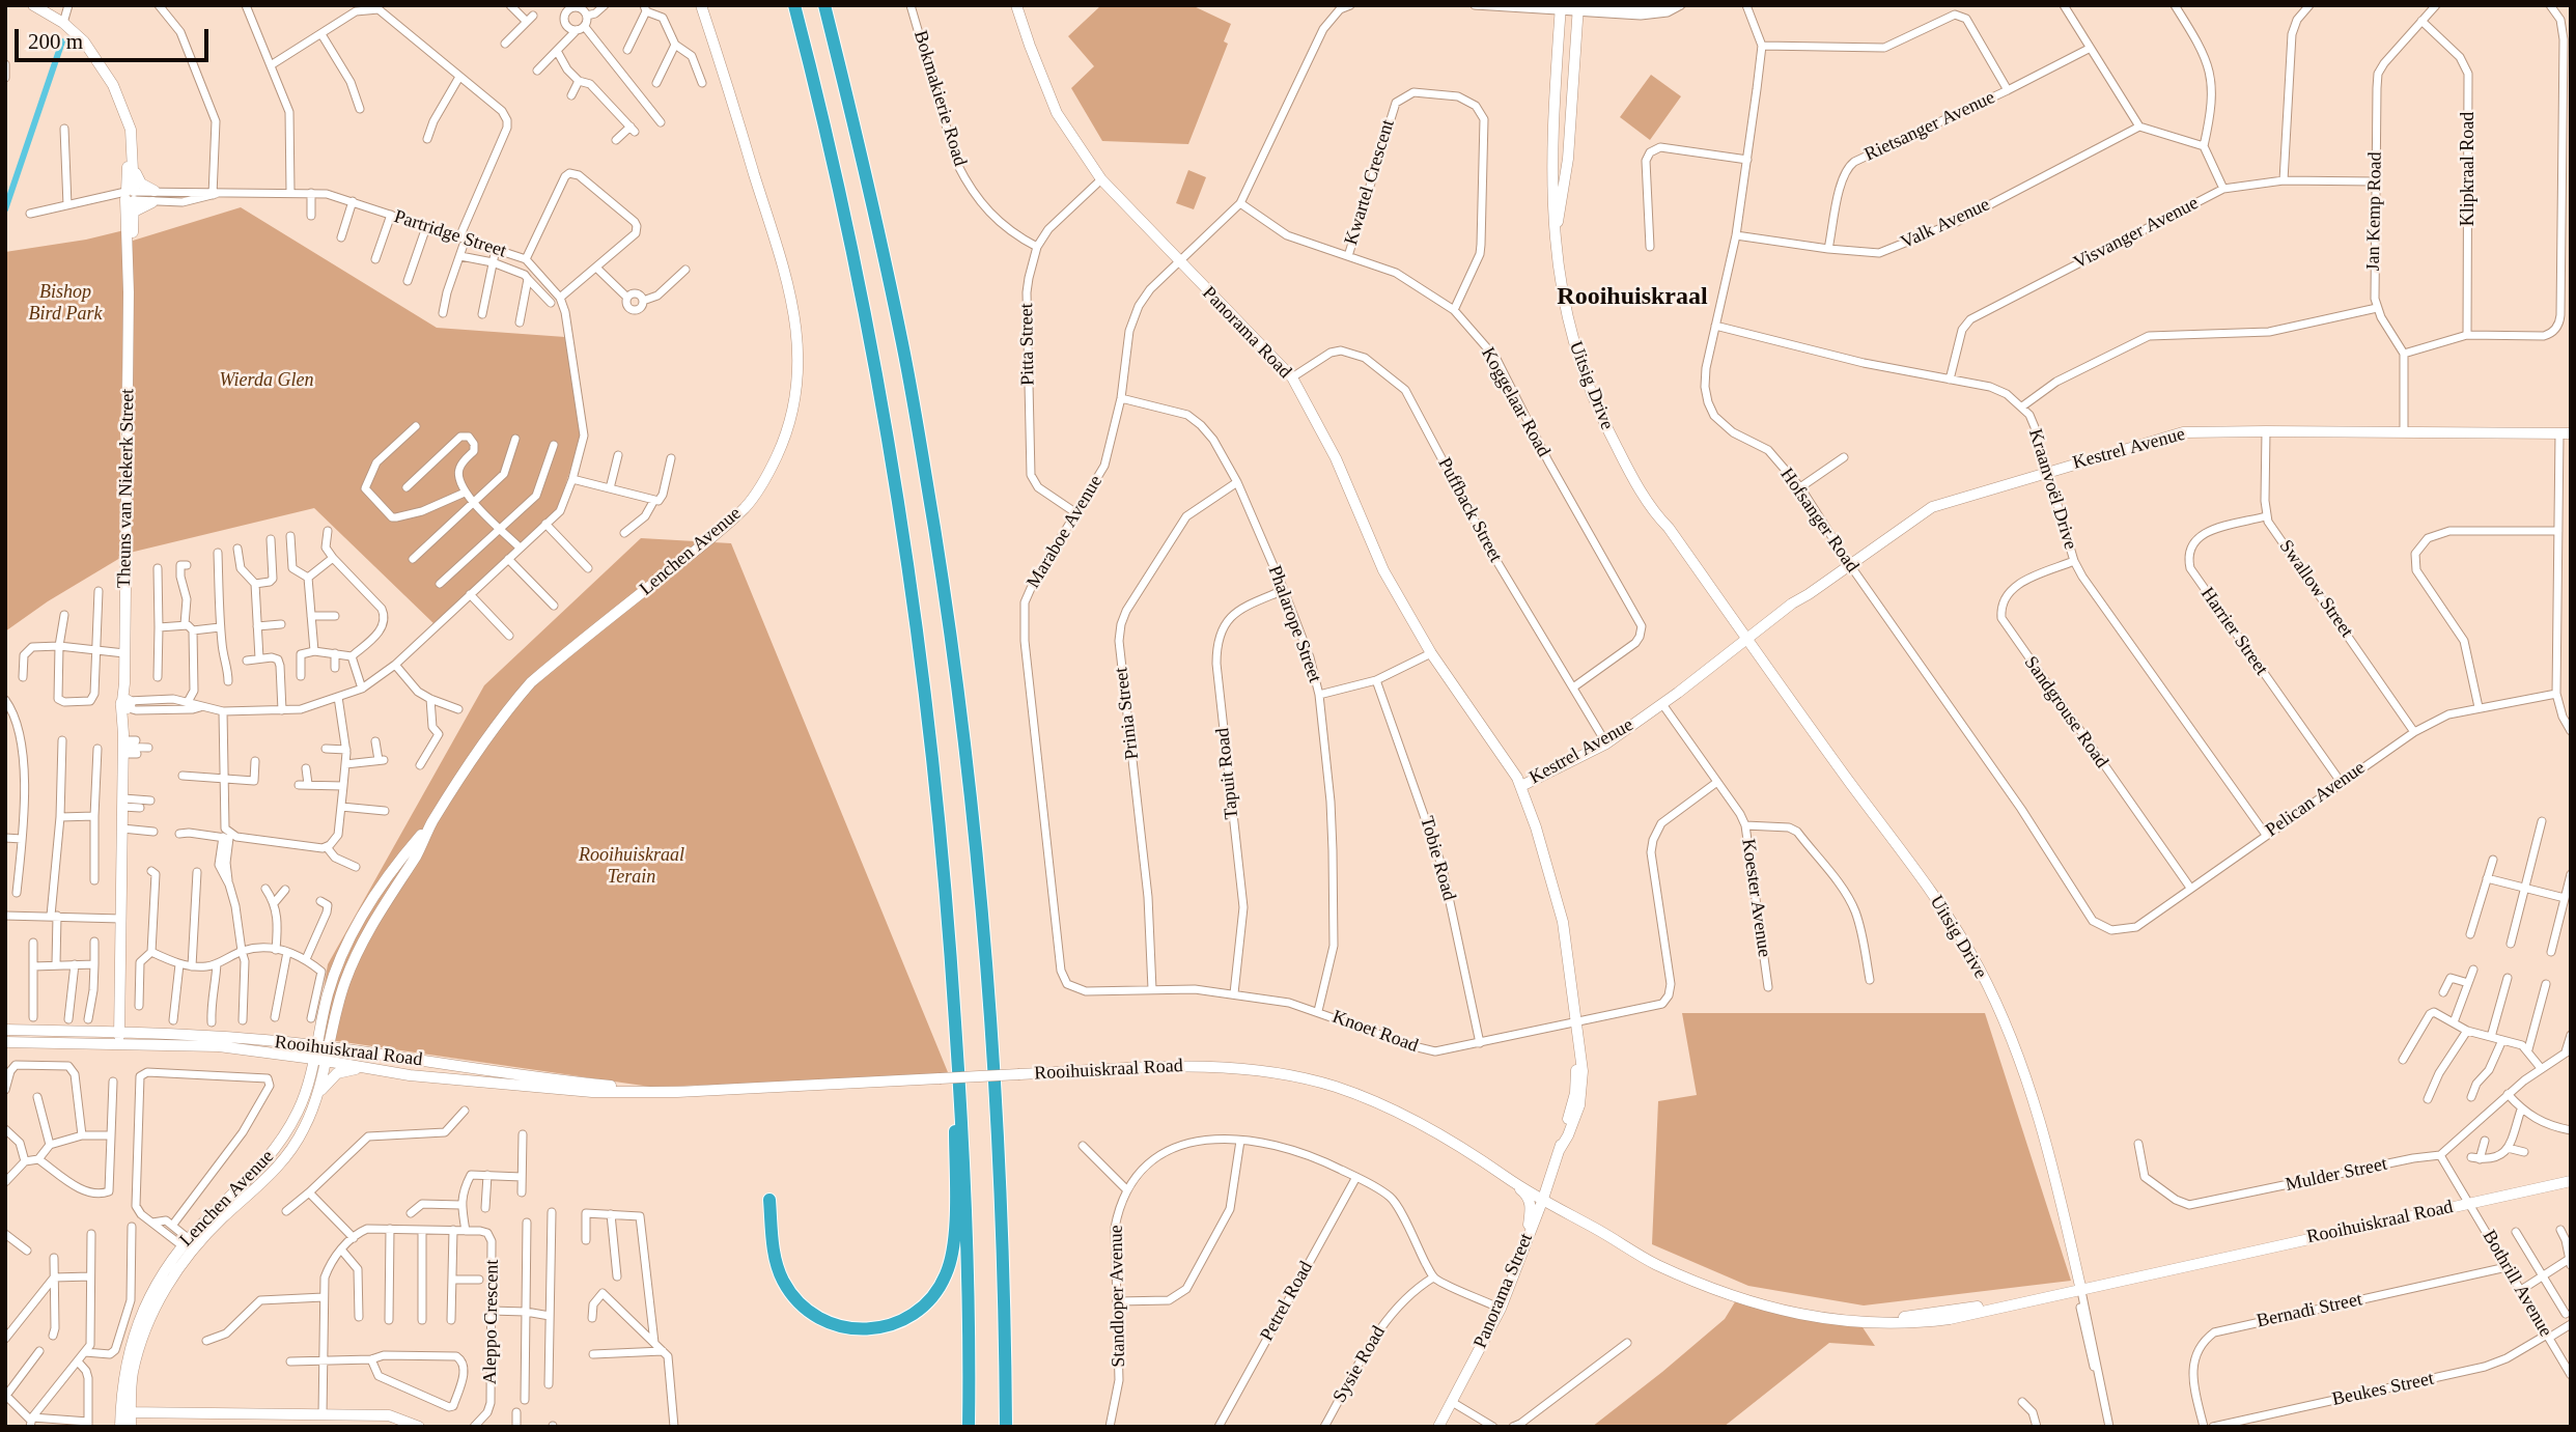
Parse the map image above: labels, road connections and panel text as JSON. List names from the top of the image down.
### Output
{
  "streets": {
    "main road": [
      "Panorama Road",
      "Uitsig Drive",
      "Kestrel Avenue",
      "Theuns van Niekerk Street",
      "Lenchen Avenue",
      "Rooihuiskraal Road",
      "Panorama Street"
    ],
    "street": [
      "Bokmakierie Road",
      "Rietsanger Avenue",
      "Klipkraal Road",
      "Kwartel Crescent",
      "Jan Kemp Road",
      "Valk Avenue",
      "Visvanger Avenue",
      "Partridge Street",
      "Pitta Street",
      "Koggelaar Road",
      "Kraanvoël Drive",
      "Puffback Street",
      "Hofsanger Road",
      "Maraboe Avenue",
      "Swallow Street",
      "Phalarope Street",
      "Harrier Street",
      "Sandgrouse Road",
      "Prinia Street",
      "Tapuit Road",
      "Pelican Avenue",
      "Tobie Road",
      "Koester Avenue",
      "Knoet Road",
      "Mulder Street",
      "Bothrill Avenue",
      "Standloper Avenue",
      "Petrel Road",
      "Bernadi Street",
      "Aleppo Crescent",
      "Sysie Road",
      "Beukes Street"
    ]
  },
  "crossings": [
    ["Bokmakierie Road", "Pitta Street"],
    ["Rietsanger Avenue", "Valk Avenue"],
    ["Klipkraal Road", "Jan Kemp Road"],
    ["Kwartel Crescent", "Koggelaar Road"],
    ["Jan Kemp Road", "Visvanger Avenue"],
    ["Valk Avenue", "Hofsanger Road"],
    ["Visvanger Avenue", "Kraanvoël Drive"],
    ["Partridge Street", "Theuns van Niekerk Street"],
    ["Panorama Road", "Pitta Street"],
    ["Panorama Road", "Puffback Street"],
    ["Panorama Road", "Maraboe Avenue"],
    ["Panorama Road", "Panorama Street"],
    ["Pitta Street", "Maraboe Avenue"],
    ["Uitsig Drive", "Kestrel Avenue"],
    ["Uitsig Drive", "Rooihuiskraal Road"],
    ["Koggelaar Road", "Puffback Street"],
    ["Koggelaar Road", "Maraboe Avenue"],
    ["Kestrel Avenue", "Kraanvoël Drive"],
    ["Kestrel Avenue", "Puffback Street"],
    ["Kestrel Avenue", "Hofsanger Road"],
    ["Kestrel Avenue", "Koester Avenue"],
    ["Kestrel Avenue", "Panorama Street"],
    ["Theuns van Niekerk Street", "Rooihuiskraal Road"],
    ["Kraanvoël Drive", "Hofsanger Road"],
    ["Kraanvoël Drive", "Sandgrouse Road"],
    ["Kraanvoël Drive", "Pelican Avenue"],
    ["Hofsanger Road", "Pelican Avenue"],
    ["Maraboe Avenue", "Phalarope Street"],
    ["Maraboe Avenue", "Knoet Road"],
    ["Lenchen Avenue", "Rooihuiskraal Road"],
    ["Swallow Street", "Harrier Street"],
    ["Swallow Street", "Pelican Avenue"],
    ["Phalarope Street", "Prinia Street"],
    ["Phalarope Street", "Tapuit Road"],
    ["Phalarope Street", "Knoet Road"],
    ["Harrier Street", "Pelican Avenue"],
    ["Sandgrouse Road", "Pelican Avenue"],
    ["Prinia Street", "Knoet Road"],
    ["Tapuit Road", "Knoet Road"],
    ["Tobie Road", "Knoet Road"],
    ["Koester Avenue", "Knoet Road"],
    ["Knoet Road", "Panorama Street"],
    ["Rooihuiskraal Road", "Bothrill Avenue"],
    ["Rooihuiskraal Road", "Panorama Street"],
    ["Mulder Street", "Bothrill Avenue"],
    ["Bothrill Avenue", "Bernadi Street"],
    ["Bothrill Avenue", "Beukes Street"],
    ["Standloper Avenue", "Petrel Road"],
    ["Standloper Avenue", "Sysie Road"]
  ],
  "districts": ["Rooihuiskraal"],
  "parks": ["Bishop Bird Park", "Wierda Glen", "Rooihuiskraal Terain"],
  "scale_bar": "200 m"
}
